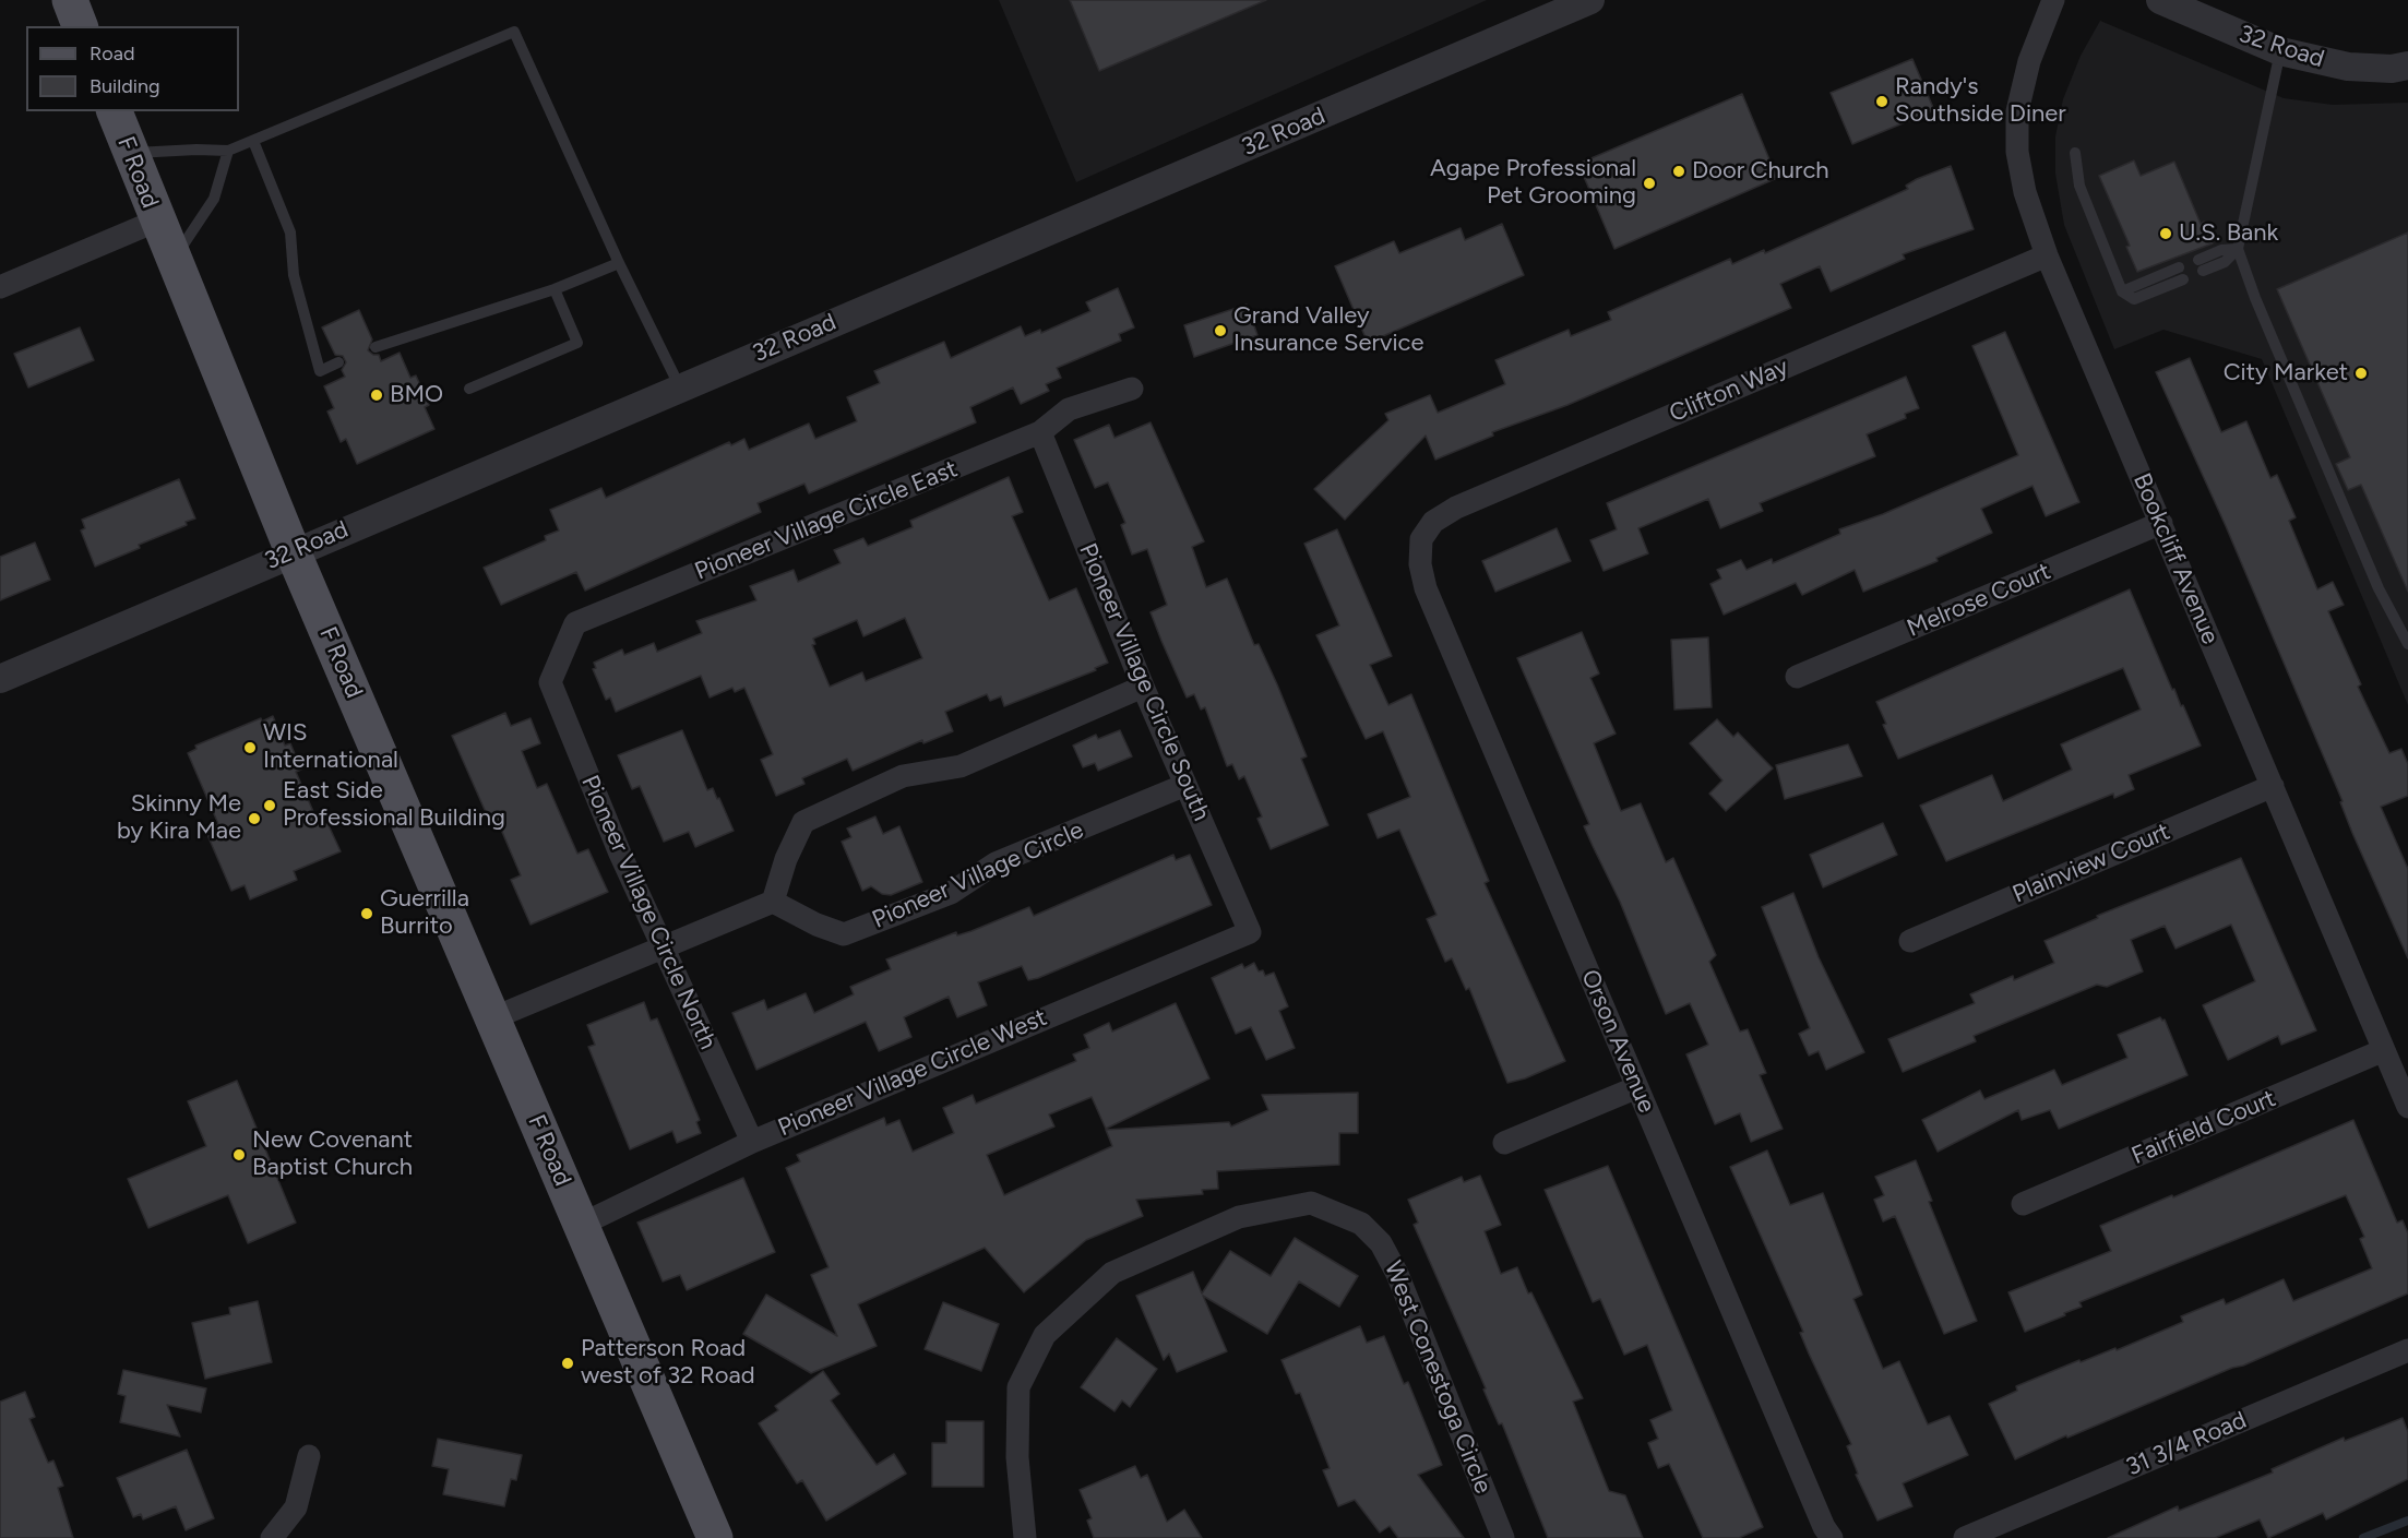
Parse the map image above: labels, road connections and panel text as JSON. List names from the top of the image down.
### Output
{
  "streets": {
    "main road": ["F Road"],
    "street": [
      "32 Road",
      "Clifton Way",
      "Pioneer Village Circle East",
      "Bookcliff Avenue",
      "Melrose Court",
      "Pioneer Village Circle South",
      "Plainview Court",
      "Pioneer Village Circle",
      "Pioneer Village Circle North",
      "Orson Avenue",
      "Pioneer Village Circle West",
      "Fairfield Court",
      "West Conestoga Circle",
      "31 3/4 Road"
    ]
  },
  "crossings": [
    ["32 Road", "F Road"],
    ["F Road", "Pioneer Village Circle West"],
    ["Clifton Way", "Bookcliff Avenue"],
    ["Clifton Way", "Orson Avenue"],
    ["Pioneer Village Circle East", "Pioneer Village Circle South"],
    ["Pioneer Village Circle East", "Pioneer Village Circle North"],
    ["Bookcliff Avenue", "Melrose Court"],
    ["Bookcliff Avenue", "Plainview Court"],
    ["Bookcliff Avenue", "Fairfield Court"],
    ["Pioneer Village Circle South", "Pioneer Village Circle"],
    ["Pioneer Village Circle South", "Pioneer Village Circle West"],
    ["Pioneer Village Circle North", "Pioneer Village Circle West"]
  ],
  "places": [
    "Randy's Southside Diner",
    "Door Church",
    "Agape Professional Pet Grooming",
    "U.S. Bank",
    "Grand Valley Insurance Service",
    "City Market",
    "BMO",
    "WIS International",
    "East Side Professional Building",
    "Skinny Me by Kira Mae",
    "Guerrilla Burrito",
    "New Covenant Baptist Church",
    "Patterson Road west of 32 Road"
  ],
  "legend": ["Road", "Building"]
}
